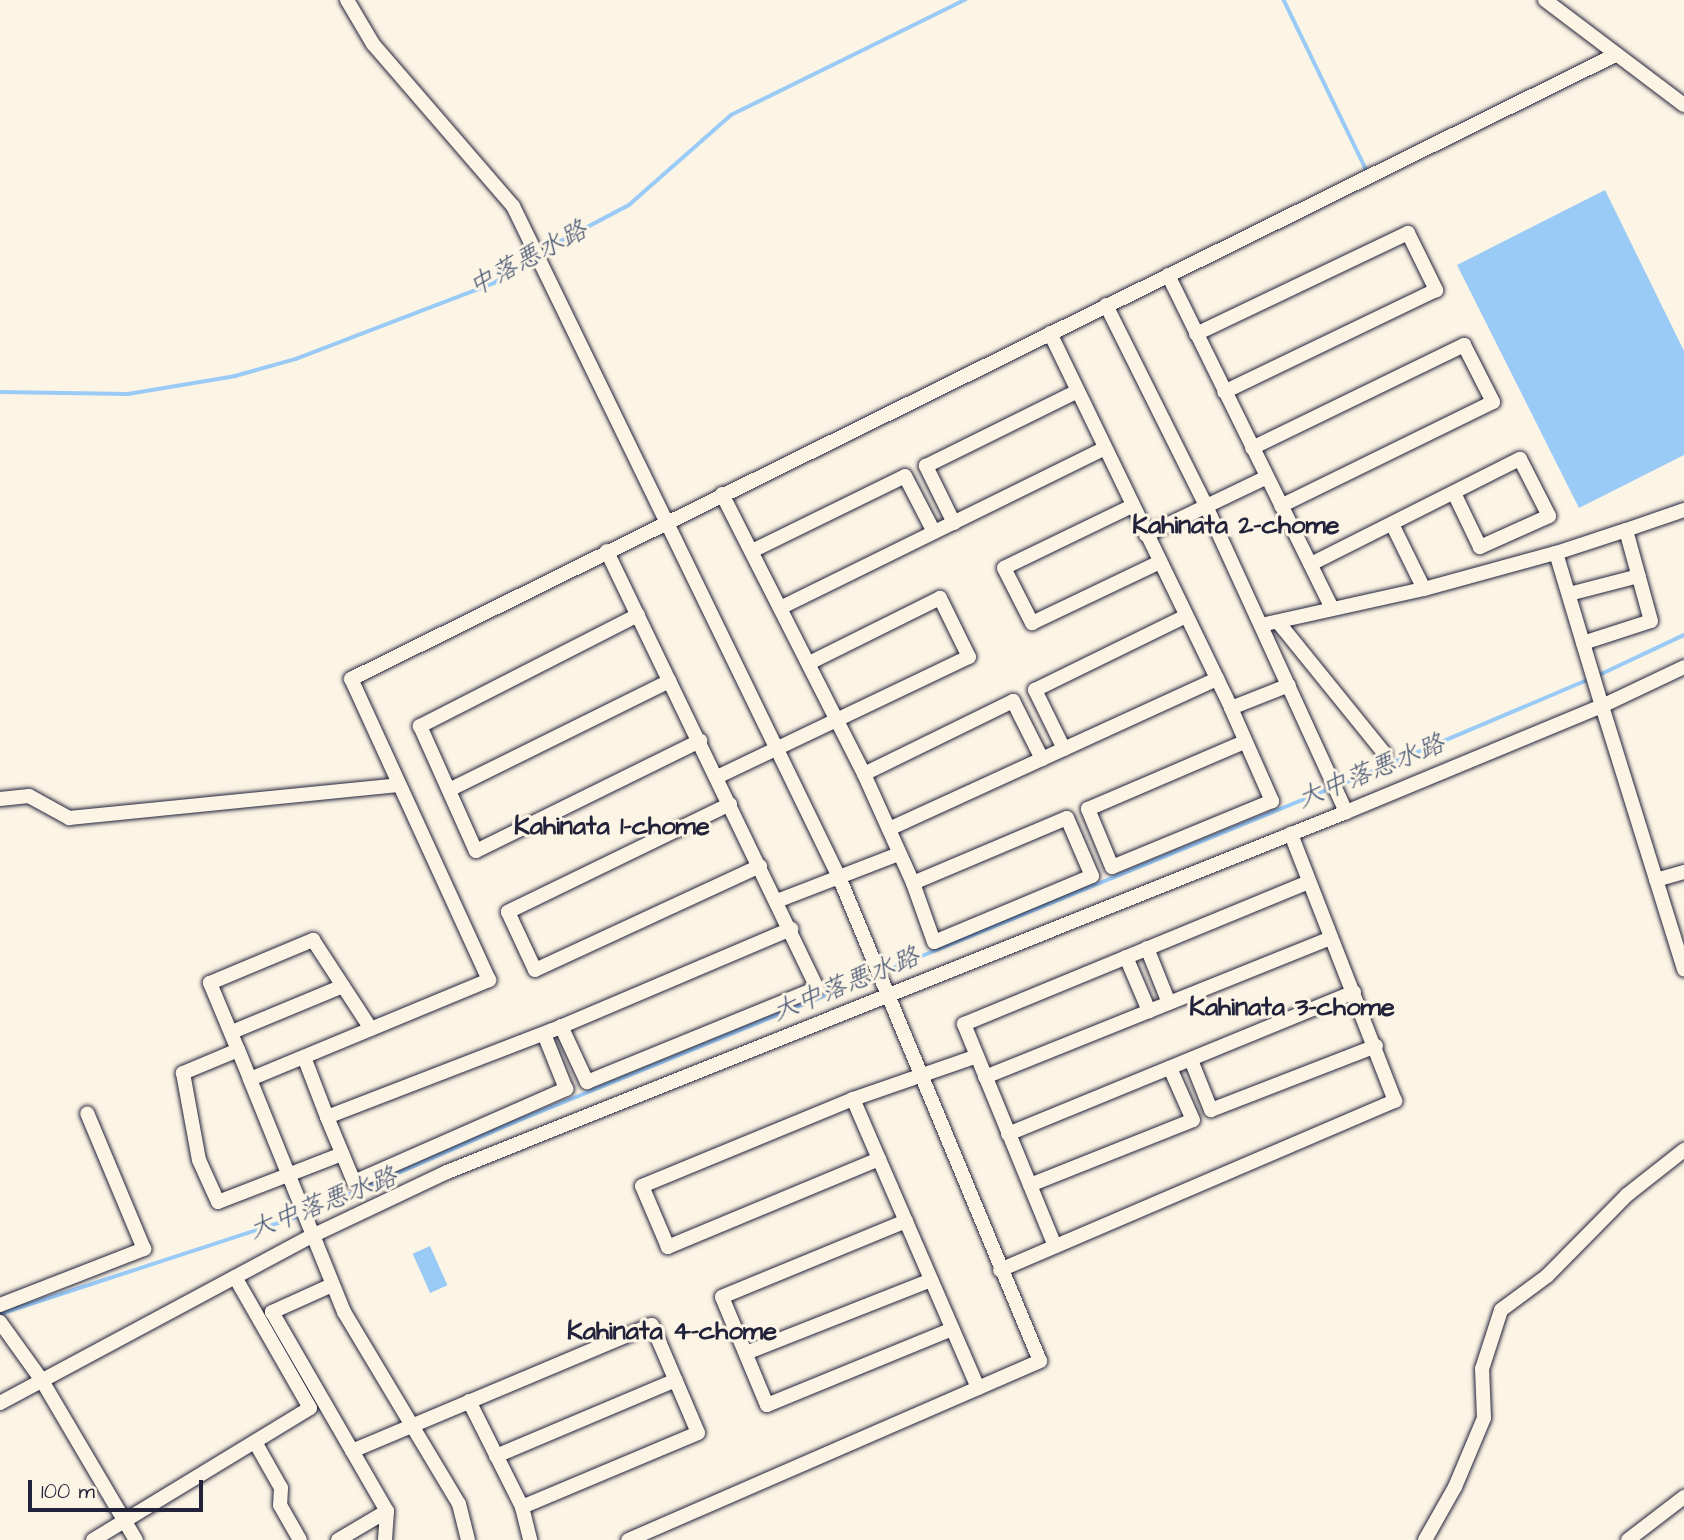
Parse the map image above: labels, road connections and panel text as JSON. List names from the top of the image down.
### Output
{
  "districts": [
    "Kahinata 2-chome",
    "Kahinata 1-chome",
    "Kahinata 3-chome",
    "Kahinata 4-chome"
  ],
  "water": ["中落悪水路", "大中落悪水路"],
  "scale_bar": "100 m"
}
